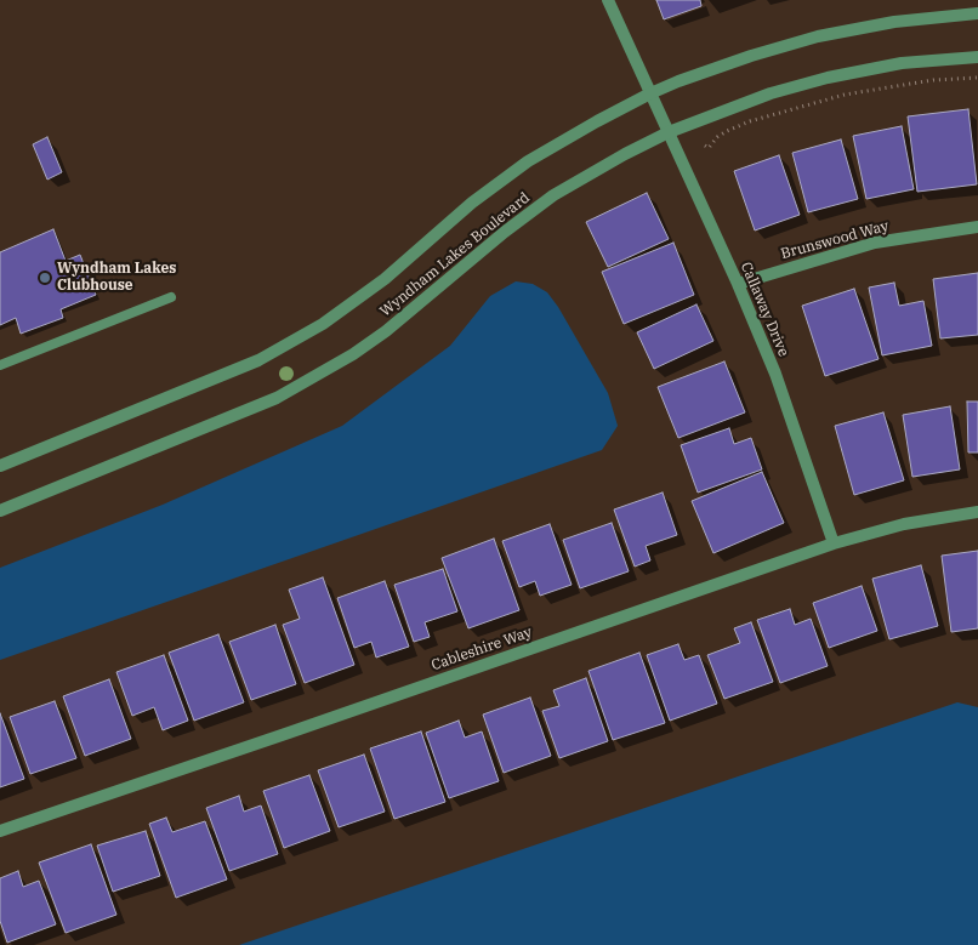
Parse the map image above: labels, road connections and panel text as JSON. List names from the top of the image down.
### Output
{
  "streets": {
    "street": [
      "Brunswood Way",
      "Wyndham Lakes Boulevard",
      "Callaway Drive",
      "Cableshire Way"
    ]
  },
  "crossings": [
    ["Brunswood Way", "Callaway Drive"],
    ["Wyndham Lakes Boulevard", "Callaway Drive"],
    ["Callaway Drive", "Cableshire Way"]
  ],
  "places": ["Wyndham Lakes Clubhouse"]
}
